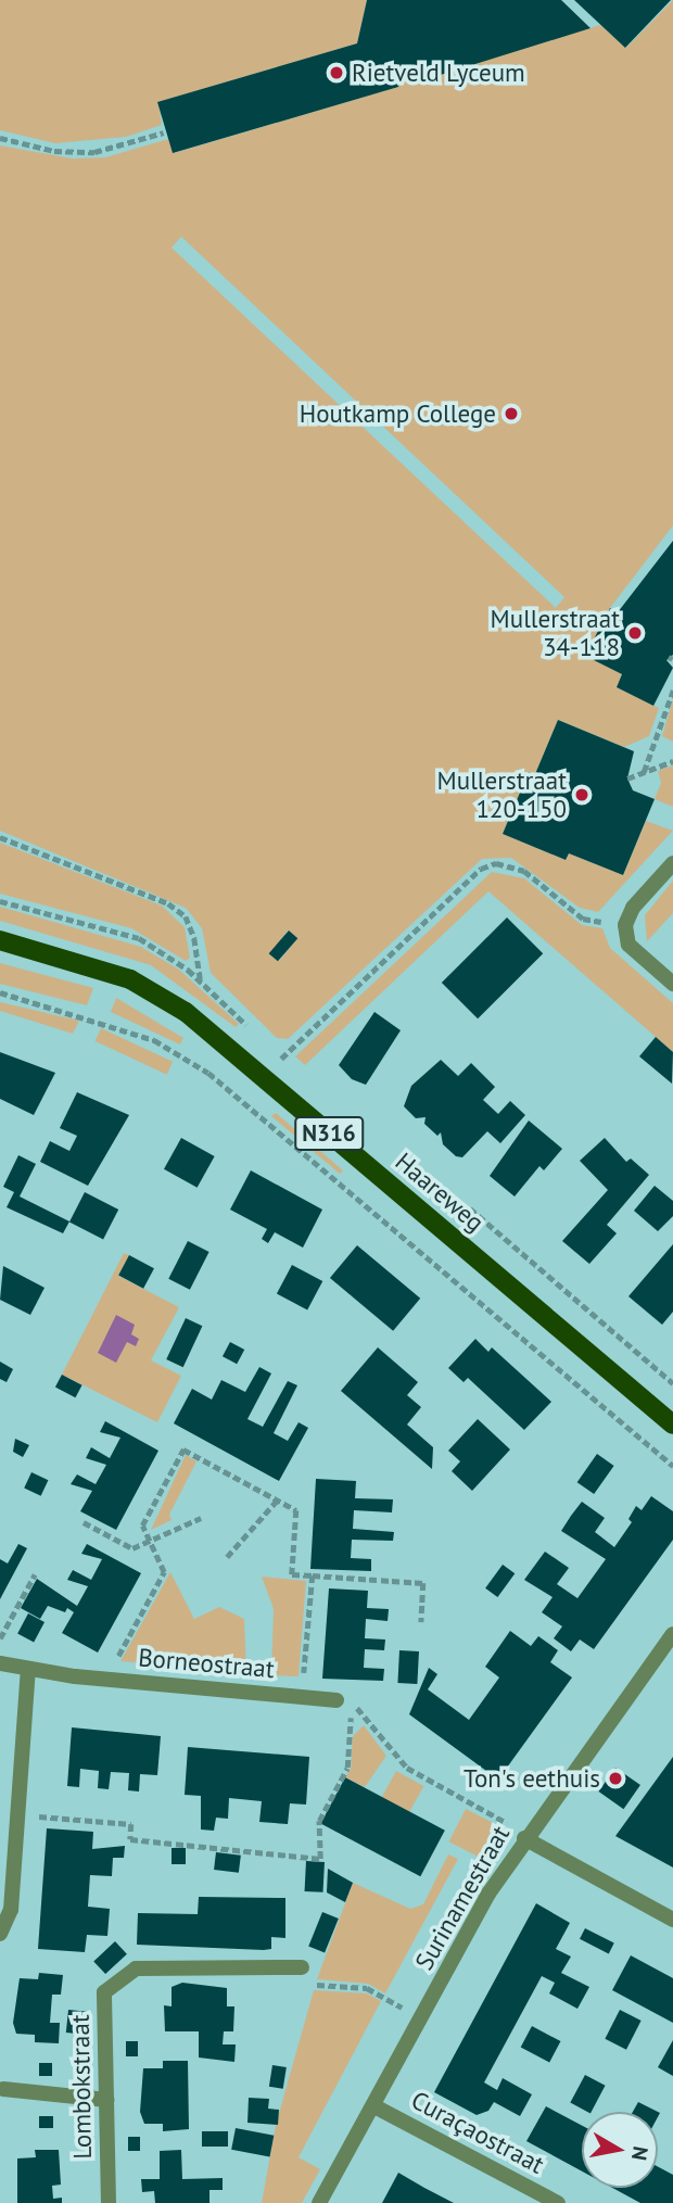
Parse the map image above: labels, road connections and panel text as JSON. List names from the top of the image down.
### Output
{
  "streets": {
    "main road": ["N316", "Haareweg"],
    "street": [
      "Borneostraat",
      "Surinamestraat",
      "Lombokstraat",
      "Curaçaostraat"
    ]
  },
  "crossings": [
    ["Surinamestraat", "Curaçaostraat"]
  ],
  "places": [
    "Rietveld Lyceum",
    "Houtkamp College",
    "Mullerstraat 34-118",
    "Mullerstraat 120-150",
    "Ton's eethuis"
  ],
  "north": "right"
}
